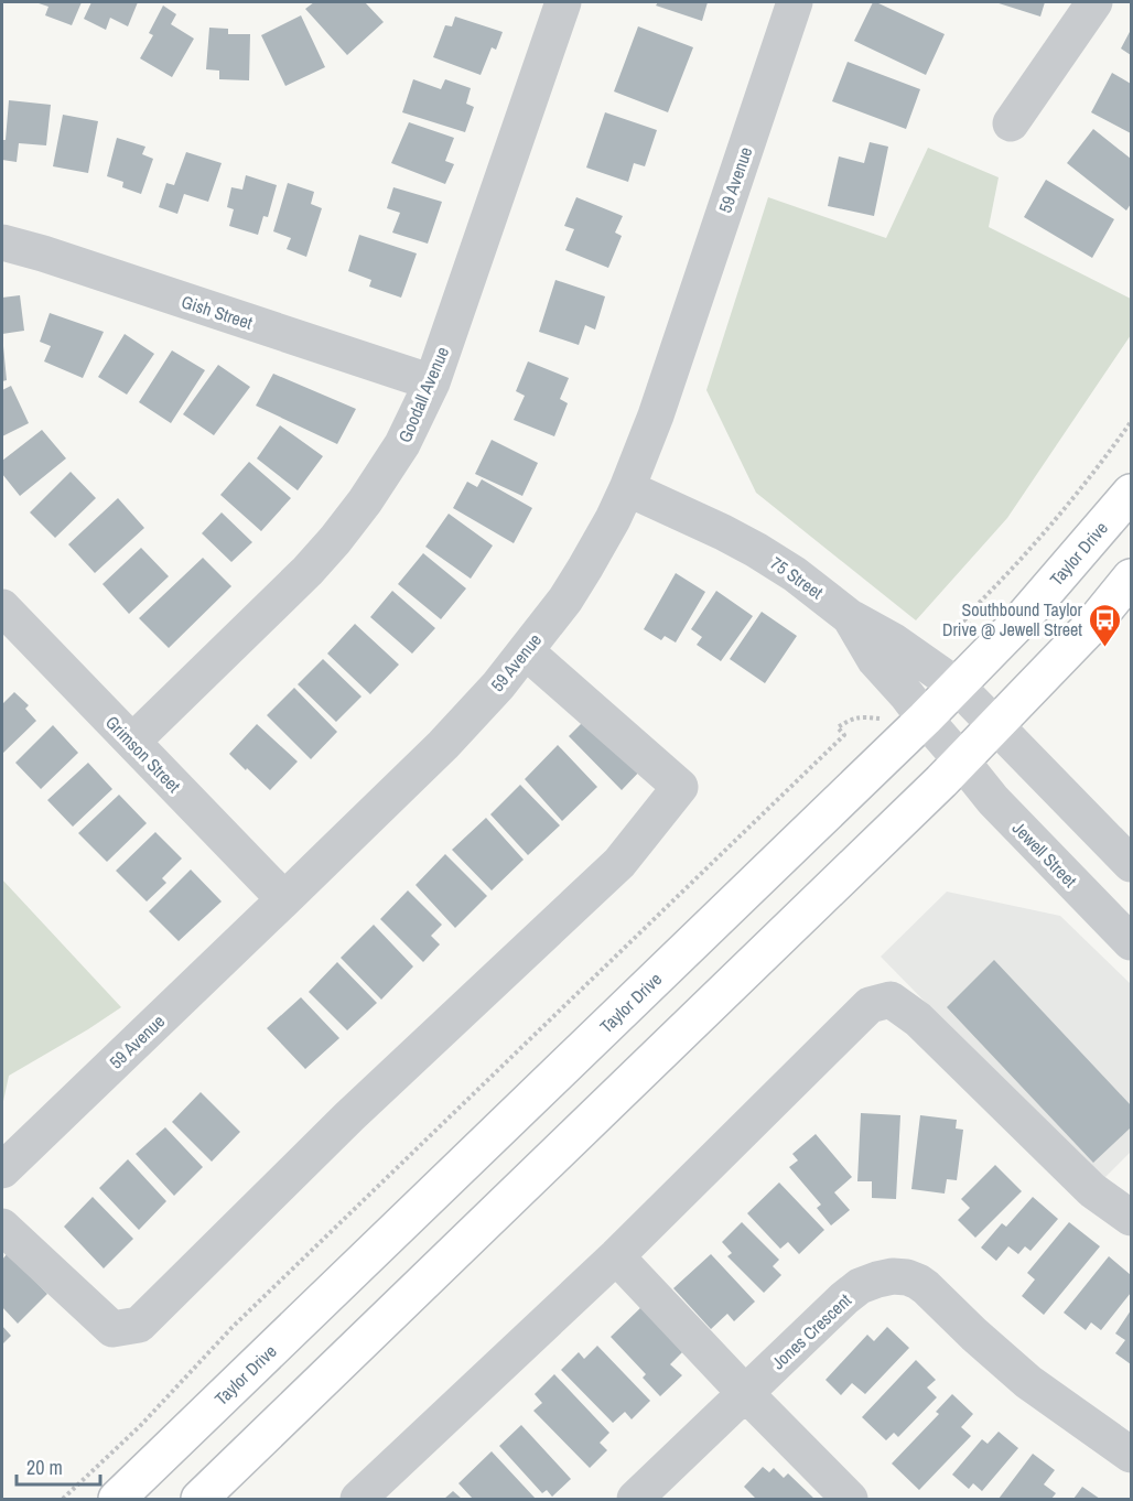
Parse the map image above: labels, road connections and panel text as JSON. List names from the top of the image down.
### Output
{
  "streets": {
    "main road": ["Taylor Drive"],
    "street": [
      "59 Avenue",
      "Gish Street",
      "Goodall Avenue",
      "75 Street",
      "Grimson Street",
      "Jewell Street",
      "Jones Crescent"
    ]
  },
  "crossings": [
    ["59 Avenue", "75 Street"],
    ["59 Avenue", "Grimson Street"],
    ["Gish Street", "Goodall Avenue"],
    ["Goodall Avenue", "Grimson Street"],
    ["Taylor Drive", "75 Street"],
    ["Taylor Drive", "Jewell Street"],
    ["75 Street", "Jewell Street"]
  ],
  "places": {
    "bus stop": ["Southbound Taylor Drive @ Jewell Street"]
  },
  "scale_bar": "20 m"
}
